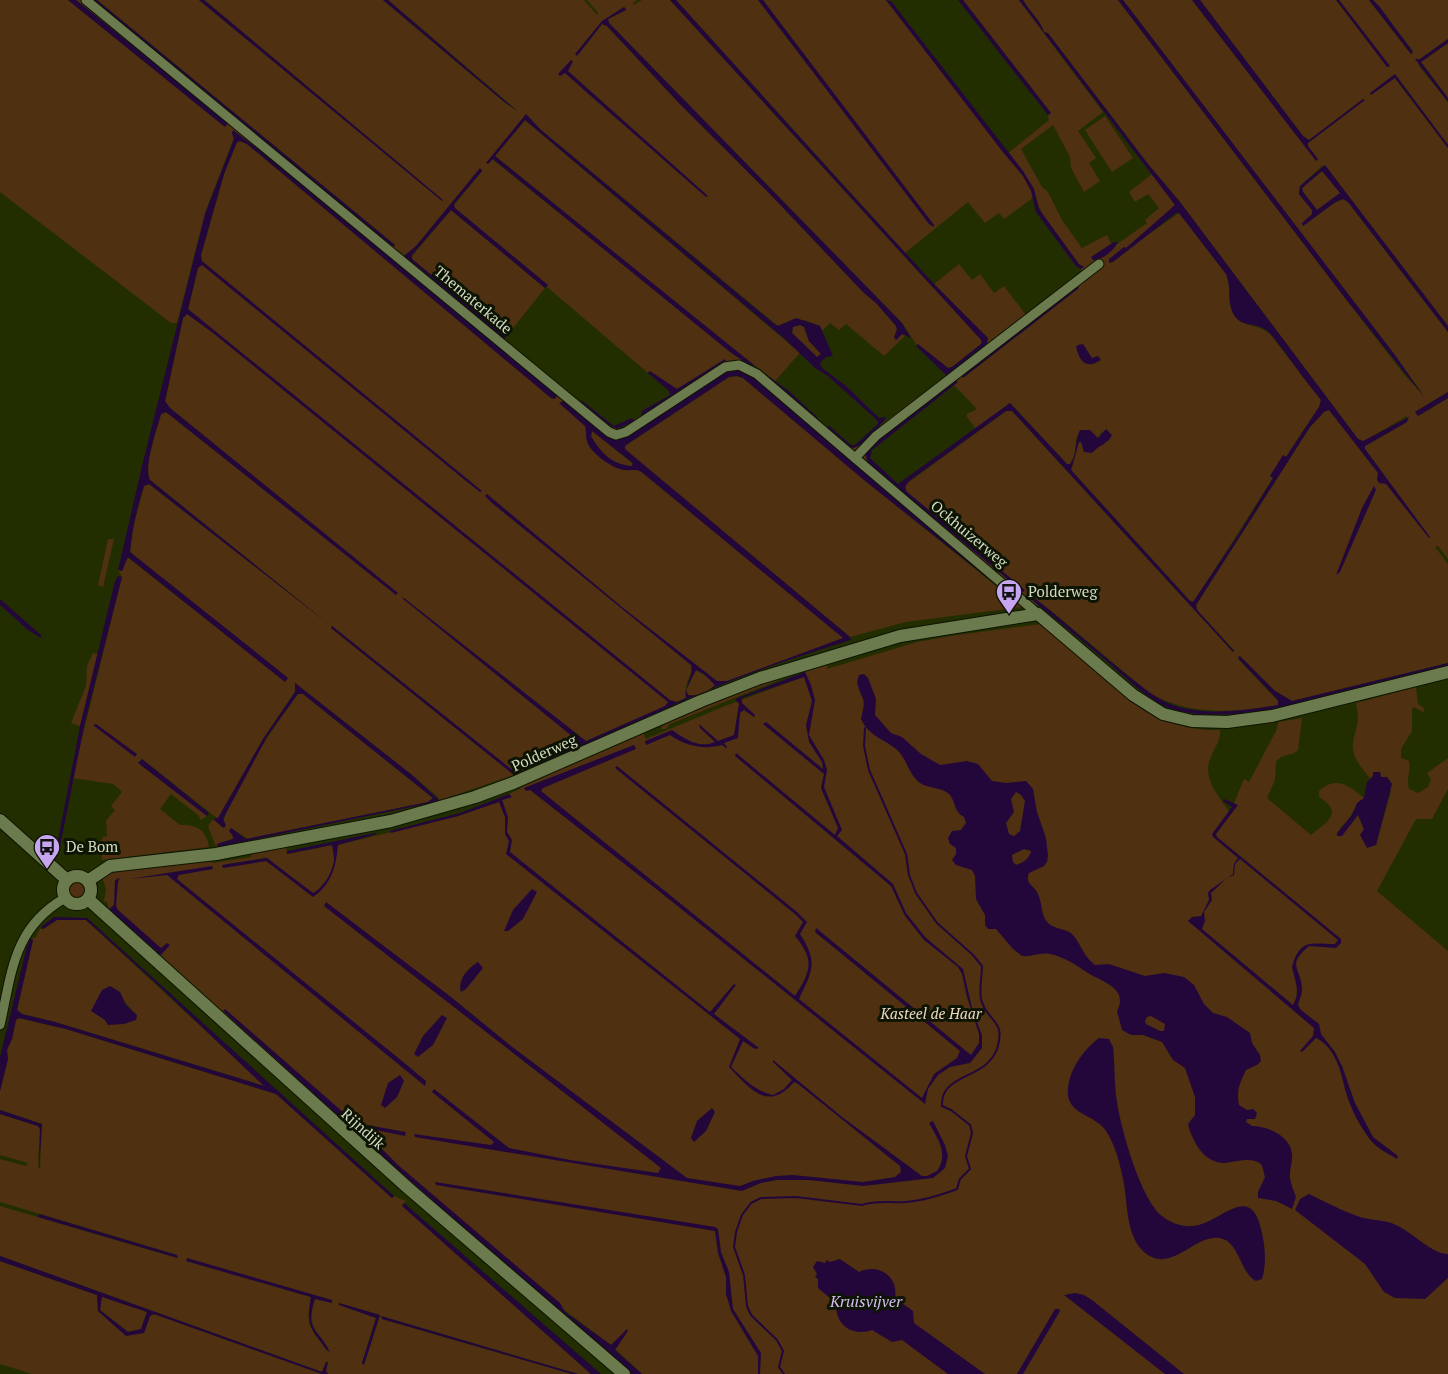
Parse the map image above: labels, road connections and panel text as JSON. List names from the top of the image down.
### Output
{
  "streets": {
    "street": [
      "Thematerkade",
      "Ockhuizerweg",
      "Polderweg",
      "Rijndijk"
    ]
  },
  "crossings": [
    ["Thematerkade", "Ockhuizerweg"],
    ["Ockhuizerweg", "Polderweg"],
    ["Polderweg", "Rijndijk"]
  ],
  "water": ["Kruisvijver"],
  "parks": ["Kasteel de Haar"],
  "places": {
    "bus stop": ["Polderweg", "De Bom"]
  }
}
